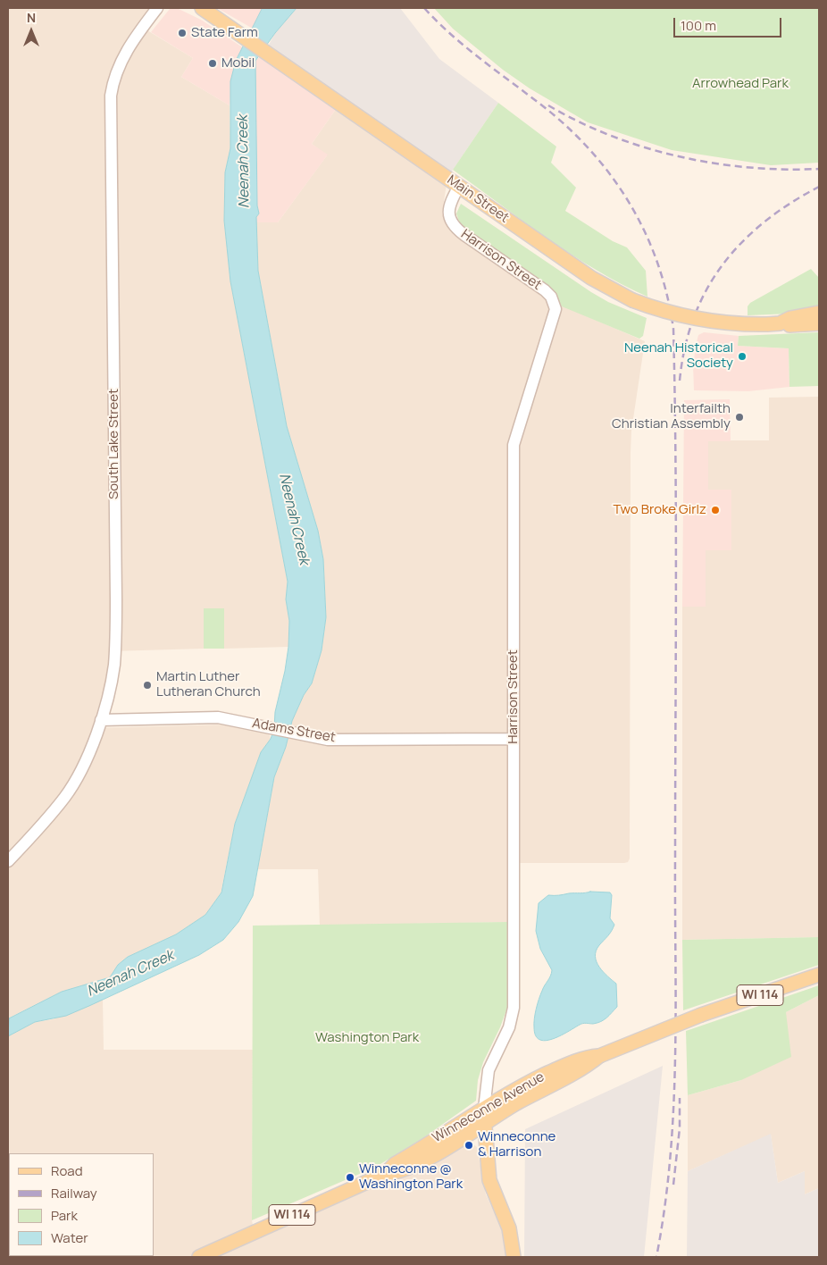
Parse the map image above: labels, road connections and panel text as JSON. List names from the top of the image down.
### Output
{
  "streets": {
    "main road": [
      "Main Street",
      "Harrison Street",
      "WI 114",
      "Winneconne Avenue"
    ],
    "street": ["South Lake Street", "Adams Street"]
  },
  "crossings": [
    ["Main Street", "Harrison Street"],
    ["Harrison Street", "Adams Street"],
    ["Harrison Street", "Winneconne Avenue"],
    ["South Lake Street", "Adams Street"]
  ],
  "water": ["Neenah Creek"],
  "parks": ["Arrowhead Park", "Washington Park"],
  "places": [
    "State Farm",
    "Mobil",
    "Neenah Historical Society",
    "Interfailth Christian Assembly",
    "Two Broke Girlz",
    "Martin Luther Lutheran Church",
    "Winneconne & Harrison",
    "Winneconne @ Washington Park"
  ],
  "legend": [
    "Road",
    "Railway",
    "Park",
    "Water"
  ],
  "scale_bar": "100 m",
  "north": "top"
}
